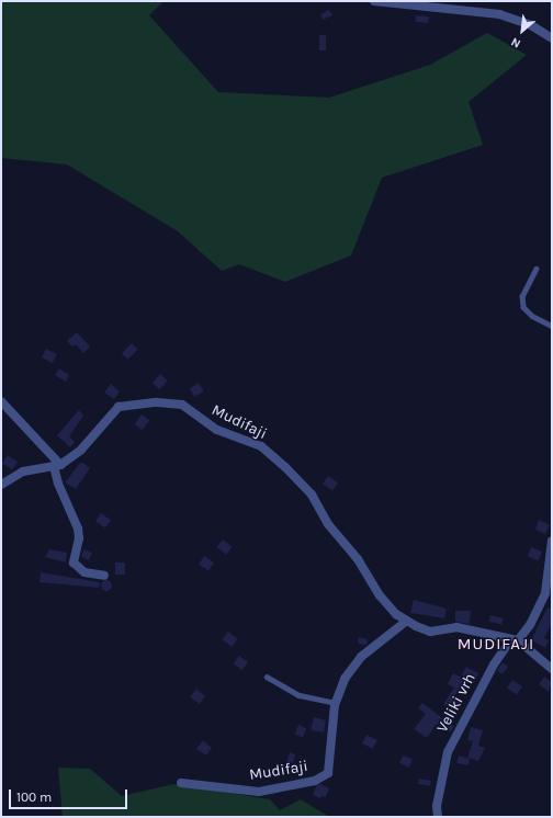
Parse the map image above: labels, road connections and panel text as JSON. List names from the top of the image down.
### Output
{
  "streets": {
    "street": ["Mudifaji", "Veliki vrh"]
  },
  "crossings": [
    ["Mudifaji", "Veliki vrh"]
  ],
  "districts": ["MUDIFAJI"],
  "scale_bar": "100 m",
  "north": "bottom left"
}
